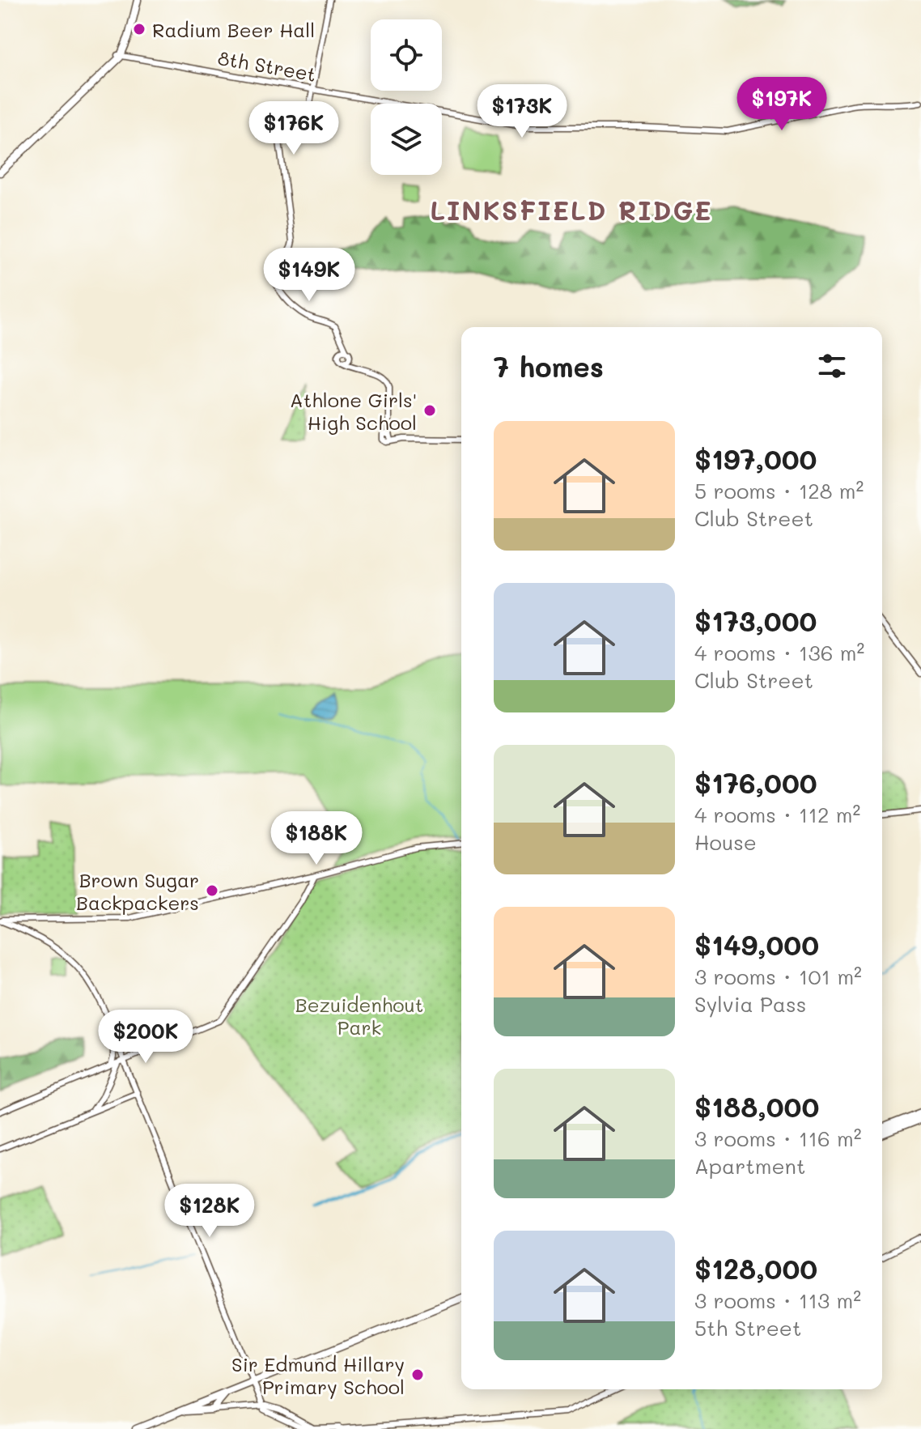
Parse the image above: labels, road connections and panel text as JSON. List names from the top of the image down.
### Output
{
  "streets": {
    "main road": ["8th Street"]
  },
  "districts": ["LINKSFIELD RIDGE"],
  "parks": ["Bezuidenhout Park"],
  "places": [
    "Radium Beer Hall",
    "Athlone Girls' High School",
    "Brown Sugar Backpackers",
    "Sir Edmund Hillary Primary School"
  ],
  "page": {
    "price": [
      "$197K",
      "$173K",
      "$176K",
      "$149K",
      "$188K",
      "$200K",
      "$128K"
    ],
    "heading": "7 homes",
    "list": [
      {
        "name": "$197,000",
        "note": "5 rooms · 128 m² · Club Street"
      },
      {
        "name": "$173,000",
        "note": "4 rooms · 136 m² · Club Street"
      },
      {
        "name": "$176,000",
        "note": "4 rooms · 112 m² · House"
      },
      {
        "name": "$149,000",
        "note": "3 rooms · 101 m² · Sylvia Pass"
      },
      {
        "name": "$188,000",
        "note": "3 rooms · 116 m² · Apartment"
      },
      {
        "name": "$128,000",
        "note": "3 rooms · 113 m² · 5th Street"
      }
    ]
  }
}
